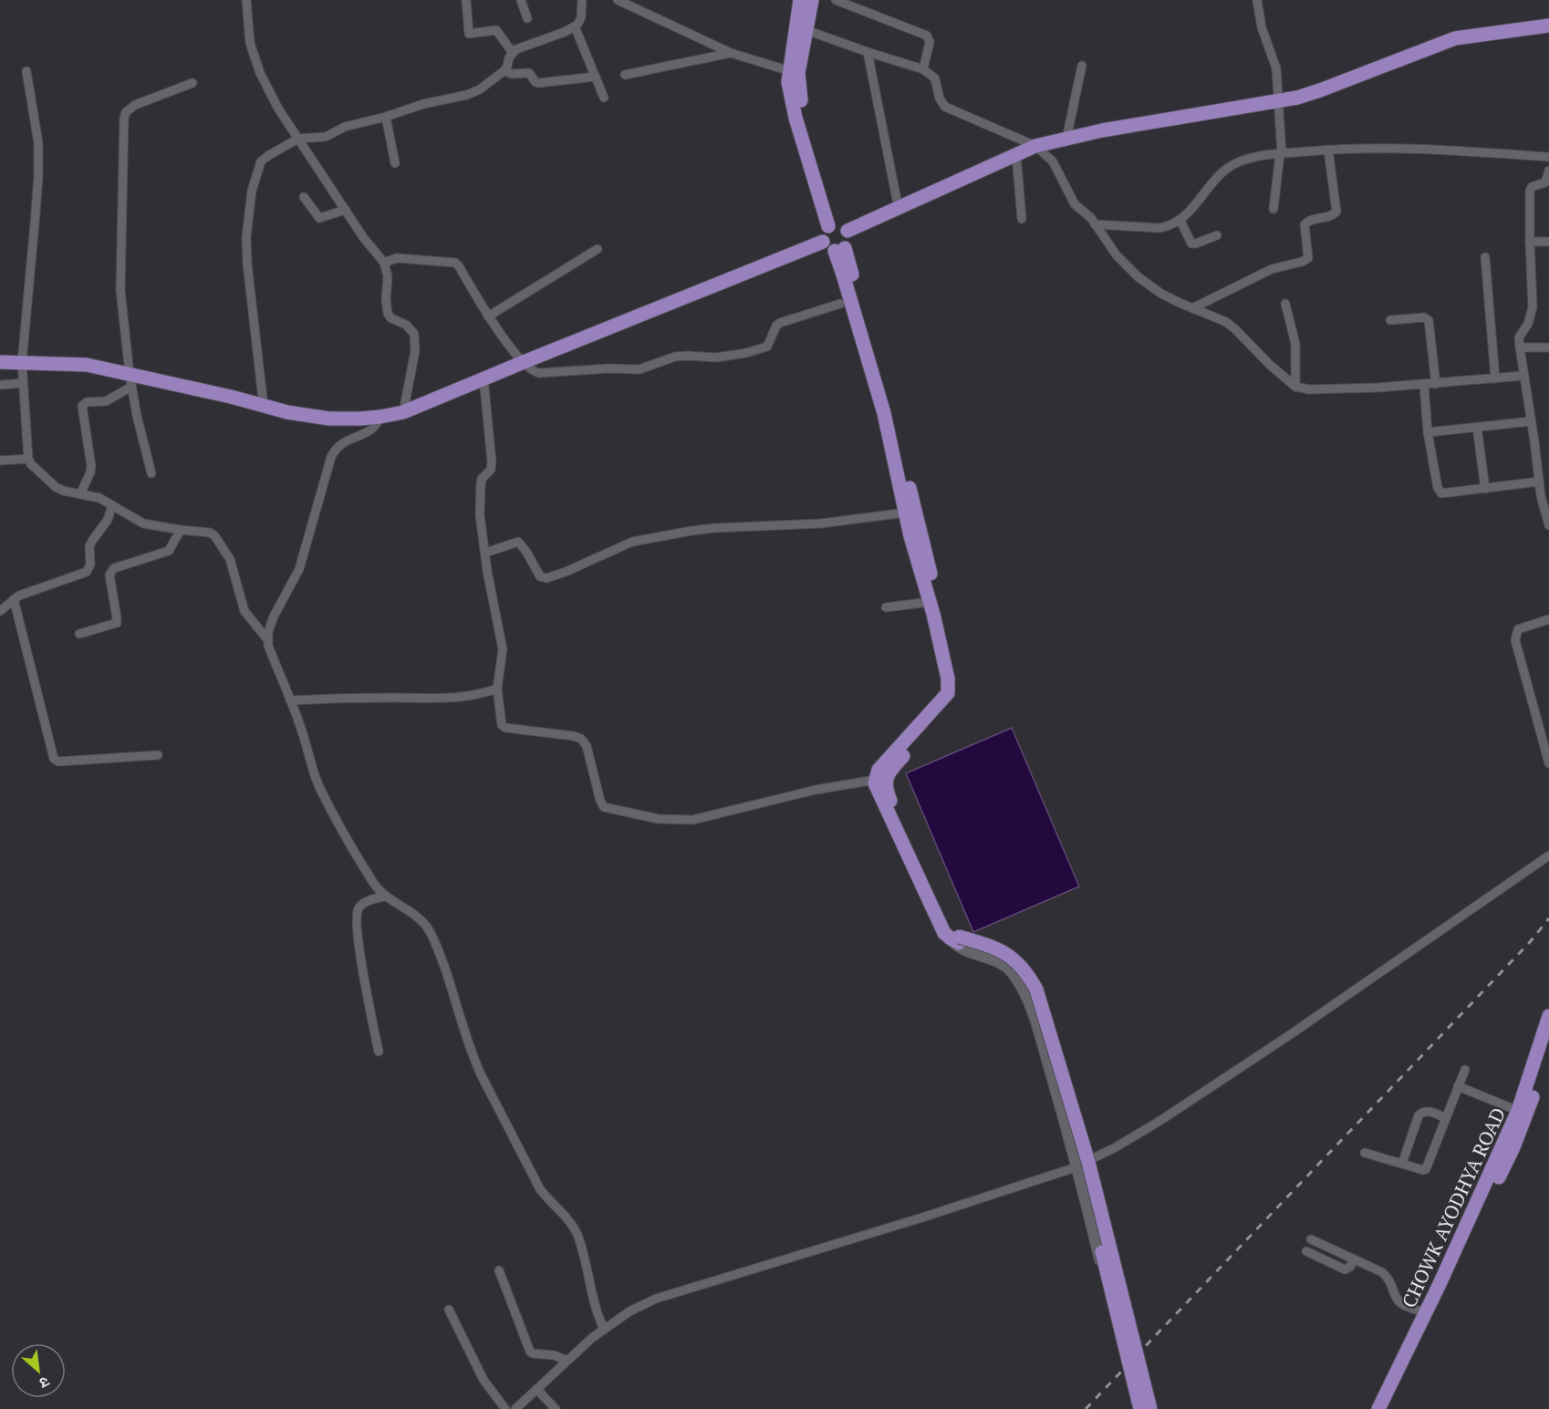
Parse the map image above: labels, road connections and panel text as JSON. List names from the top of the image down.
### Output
{
  "streets": {
    "main road": ["CHOWK AYODHYA ROAD"]
  },
  "north": "bottom right"
}
